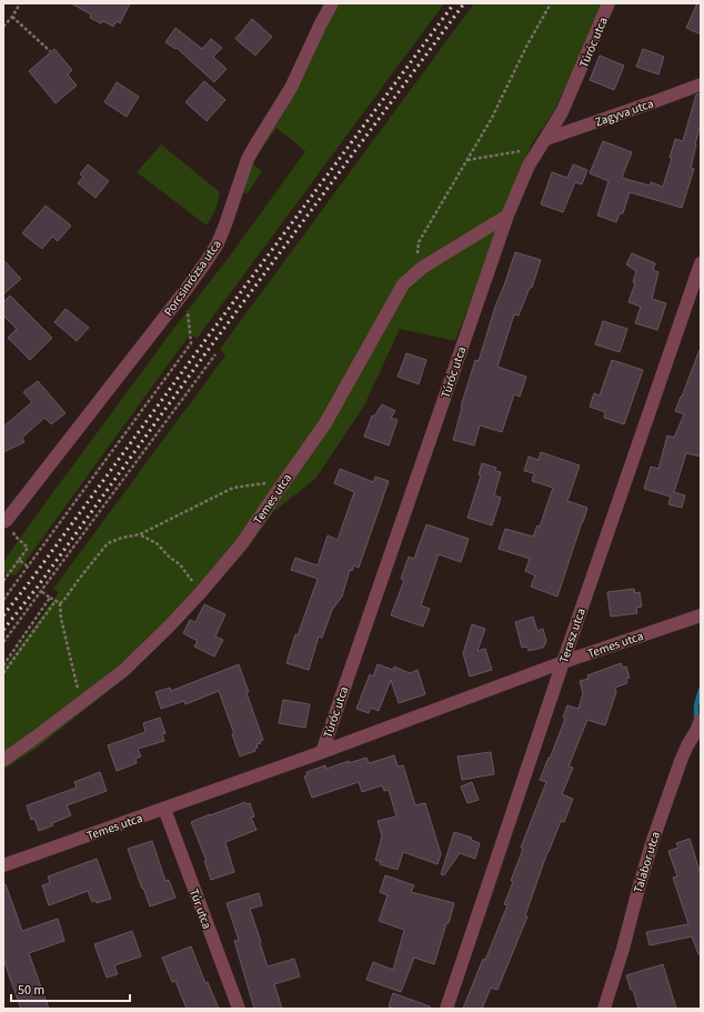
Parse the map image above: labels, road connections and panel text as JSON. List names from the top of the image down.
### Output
{
  "streets": {
    "street": [
      "Túróc utca",
      "Zagyva utca",
      "Porcsinrózsa utca",
      "Temes utca",
      "Terasz utca",
      "Talabor utca",
      "Túr utca"
    ]
  },
  "crossings": [
    ["Túróc utca", "Zagyva utca"],
    ["Túróc utca", "Temes utca"],
    ["Temes utca", "Terasz utca"],
    ["Temes utca", "Túr utca"]
  ],
  "scale_bar": "50 m"
}
